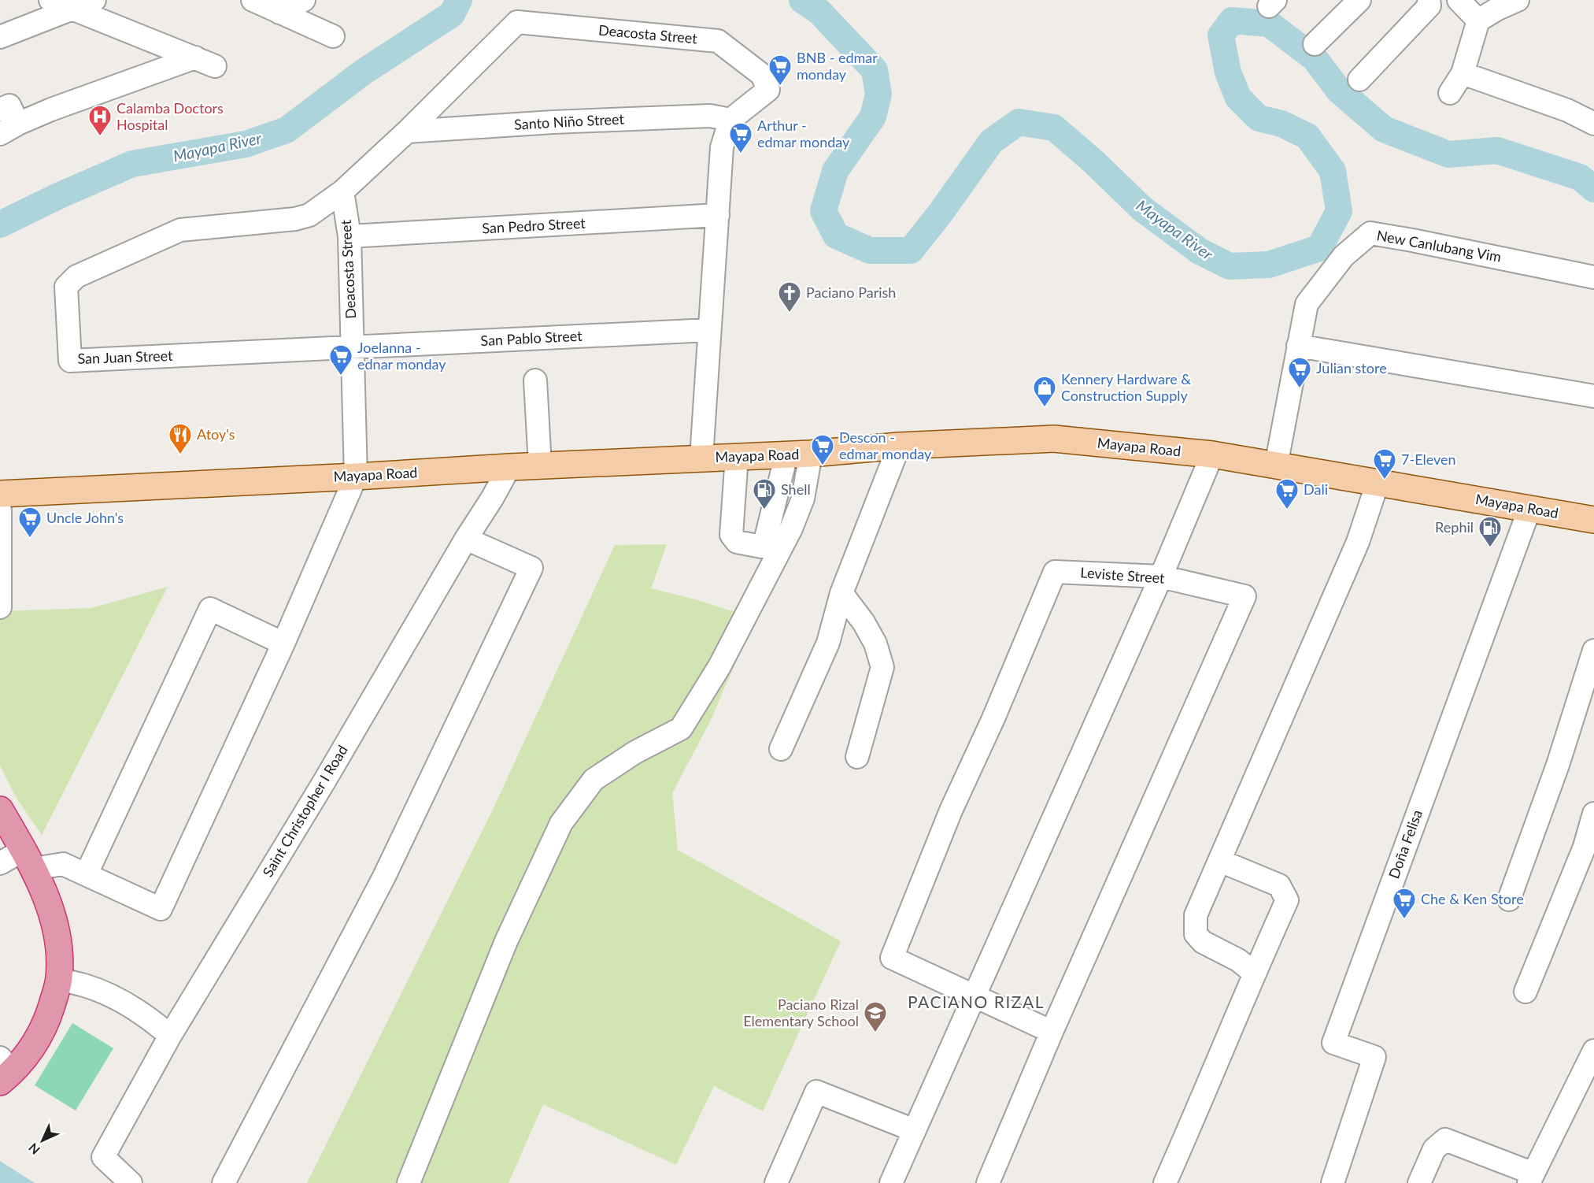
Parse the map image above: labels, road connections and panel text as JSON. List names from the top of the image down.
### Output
{
  "streets": {
    "main road": ["Mayapa Road"],
    "street": [
      "Deacosta Street",
      "Santo Niño Street",
      "San Pedro Street",
      "New Canlubang Vim",
      "San Pablo Street",
      "San Juan Street",
      "Leviste Street",
      "Saint Christopher I Road",
      "Doña Felisa"
    ]
  },
  "crossings": [
    ["Deacosta Street", "Santo Niño Street"],
    ["Deacosta Street", "San Pedro Street"],
    ["Deacosta Street", "San Pablo Street"],
    ["Deacosta Street", "San Juan Street"],
    ["Deacosta Street", "Mayapa Road"],
    ["New Canlubang Vim", "Mayapa Road"],
    ["San Pablo Street", "San Juan Street"],
    ["Mayapa Road", "Saint Christopher I Road"],
    ["Mayapa Road", "Doña Felisa"]
  ],
  "districts": ["PACIANO RIZAL"],
  "water": ["Mayapa River"],
  "places": {
    "supermarket": [
      "BNB - edmar monday",
      "Arthur - edmar monday",
      "Joelanna - ednar monday",
      "Julian store",
      "Descon - edmar monday",
      "7-Eleven",
      "Dali",
      "Uncle John's",
      "Che & Ken Store"
    ],
    "hospital": ["Calamba Doctors Hospital"],
    "church": ["Paciano Parish"],
    "shop": ["Kennery Hardware & Construction Supply"],
    "restaurant": ["Atoy's"],
    "fuel station": ["Shell", "Rephil"],
    "school or university": ["Paciano Rizal Elementary School"]
  },
  "north": "bottom left"
}
